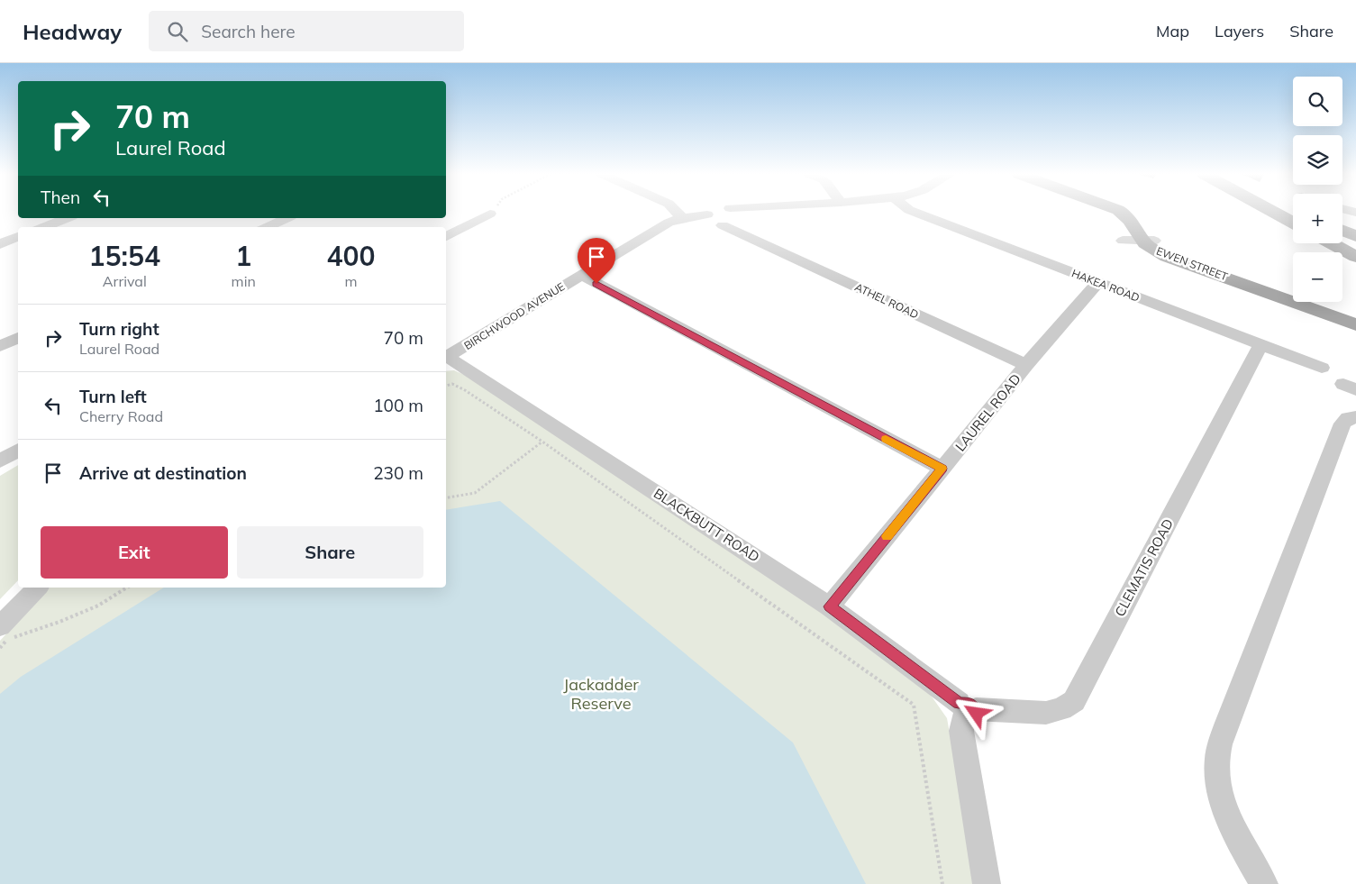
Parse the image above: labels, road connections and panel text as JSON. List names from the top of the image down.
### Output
{
  "streets": {
    "main road": ["EWEN STREET"],
    "street": [
      "HAKEA ROAD",
      "ATHEL ROAD",
      "BIRCHWOOD AVENUE",
      "LAUREL ROAD",
      "BLACKBUTT ROAD",
      "CLEMATIS ROAD"
    ]
  },
  "crossings": [
    ["HAKEA ROAD", "LAUREL ROAD"],
    ["HAKEA ROAD", "CLEMATIS ROAD"],
    ["ATHEL ROAD", "BIRCHWOOD AVENUE"],
    ["ATHEL ROAD", "LAUREL ROAD"],
    ["BIRCHWOOD AVENUE", "BLACKBUTT ROAD"],
    ["LAUREL ROAD", "BLACKBUTT ROAD"],
    ["BLACKBUTT ROAD", "CLEMATIS ROAD"]
  ],
  "parks": ["Jackadder Reserve"],
  "page": {
    "header": "Headway",
    "search": "Search here",
    "nav": ["Map", "Layers", "Share"],
    "map_buttons": ["+", "−"],
    "turn": ["70 m", "Laurel Road"],
    "then": "Then",
    "eta": [
      "15:54",
      "Arrival",
      "1",
      "min",
      "400",
      "m"
    ],
    "list": [
      {
        "name": "Turn right",
        "note": "Laurel Road",
        "value": "70 m"
      },
      {
        "name": "Turn left",
        "note": "Cherry Road",
        "value": "100 m"
      },
      {
        "name": "Arrive at destination",
        "value": "230 m"
      }
    ],
    "buttons": ["Exit", "Share"]
  }
}
